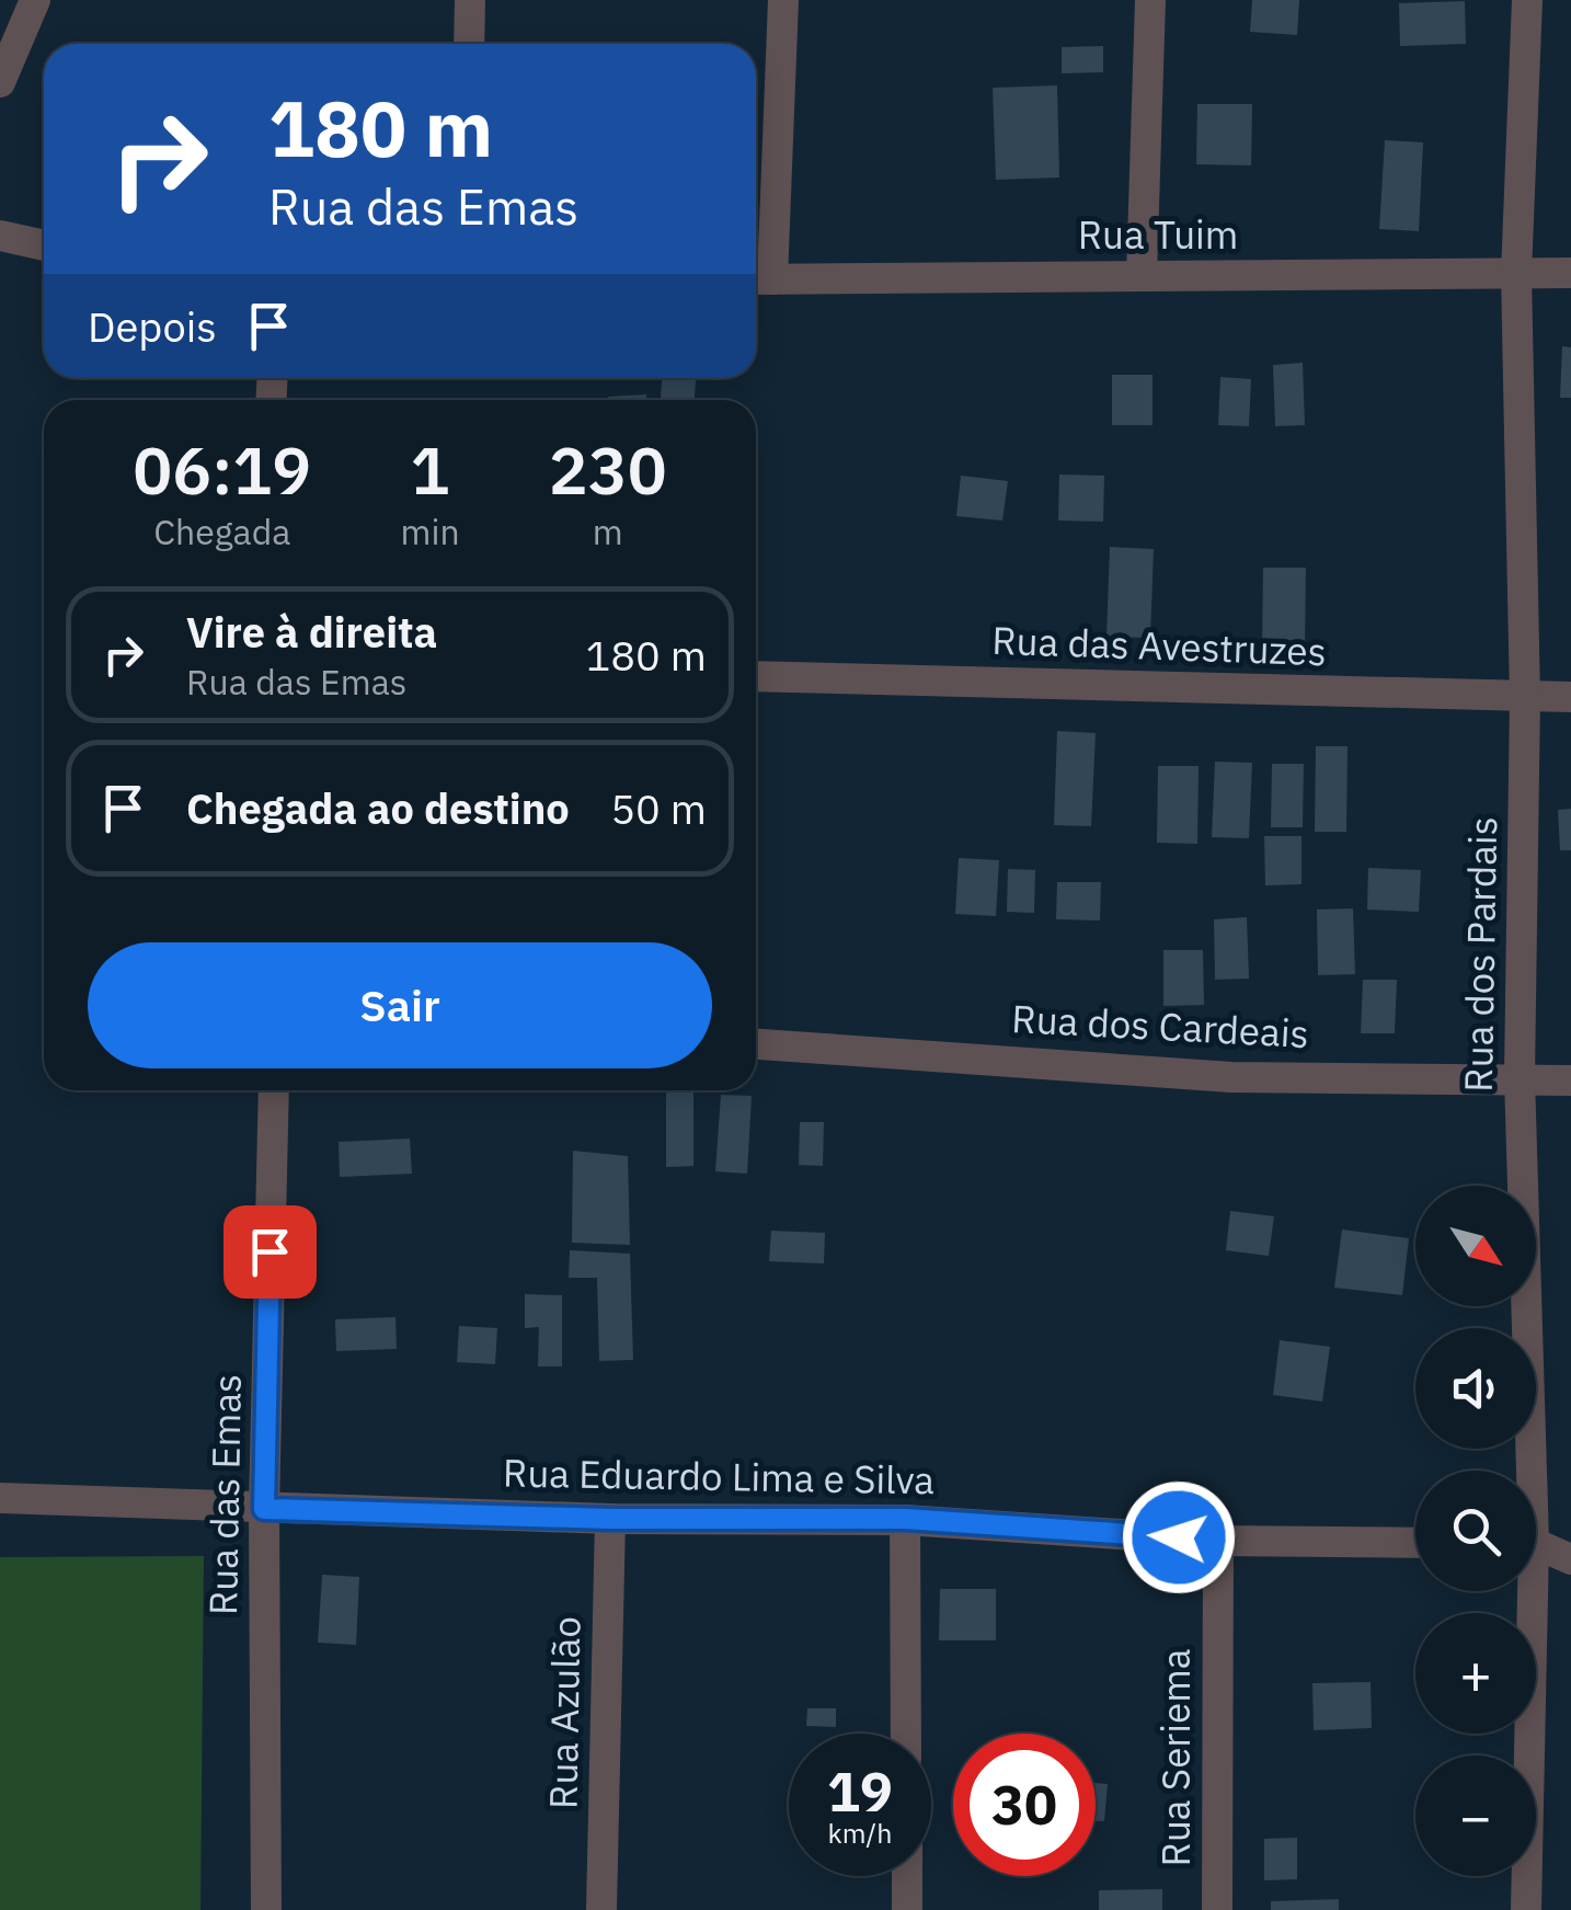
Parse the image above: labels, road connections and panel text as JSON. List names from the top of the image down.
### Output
{
  "streets": {
    "street": [
      "Rua Tuim",
      "Rua das Avestruzes",
      "Rua dos Pardais",
      "Rua dos Cardeais",
      "Rua Eduardo Lima e Silva",
      "Rua das Emas",
      "Rua Azulão",
      "Rua Seriema"
    ]
  },
  "crossings": [
    ["Rua Tuim", "Rua dos Pardais"],
    ["Rua das Avestruzes", "Rua dos Pardais"],
    ["Rua dos Pardais", "Rua dos Cardeais"],
    ["Rua Eduardo Lima e Silva", "Rua das Emas"],
    ["Rua Eduardo Lima e Silva", "Rua Azulão"],
    ["Rua Eduardo Lima e Silva", "Rua Seriema"]
  ],
  "north": "bottom right",
  "page": {
    "turn": ["180 m", "Rua das Emas"],
    "then": "Depois",
    "eta": [
      "06:19",
      "Chegada",
      "1",
      "min",
      "230",
      "m"
    ],
    "list": [
      {
        "name": "Vire à direita",
        "note": "Rua das Emas",
        "value": "180 m"
      },
      {
        "name": "Chegada ao destino",
        "value": "50 m"
      }
    ],
    "buttons": "Sair",
    "map_buttons": ["+", "−"],
    "speed": "19 km/h",
    "limit": "30"
  }
}
